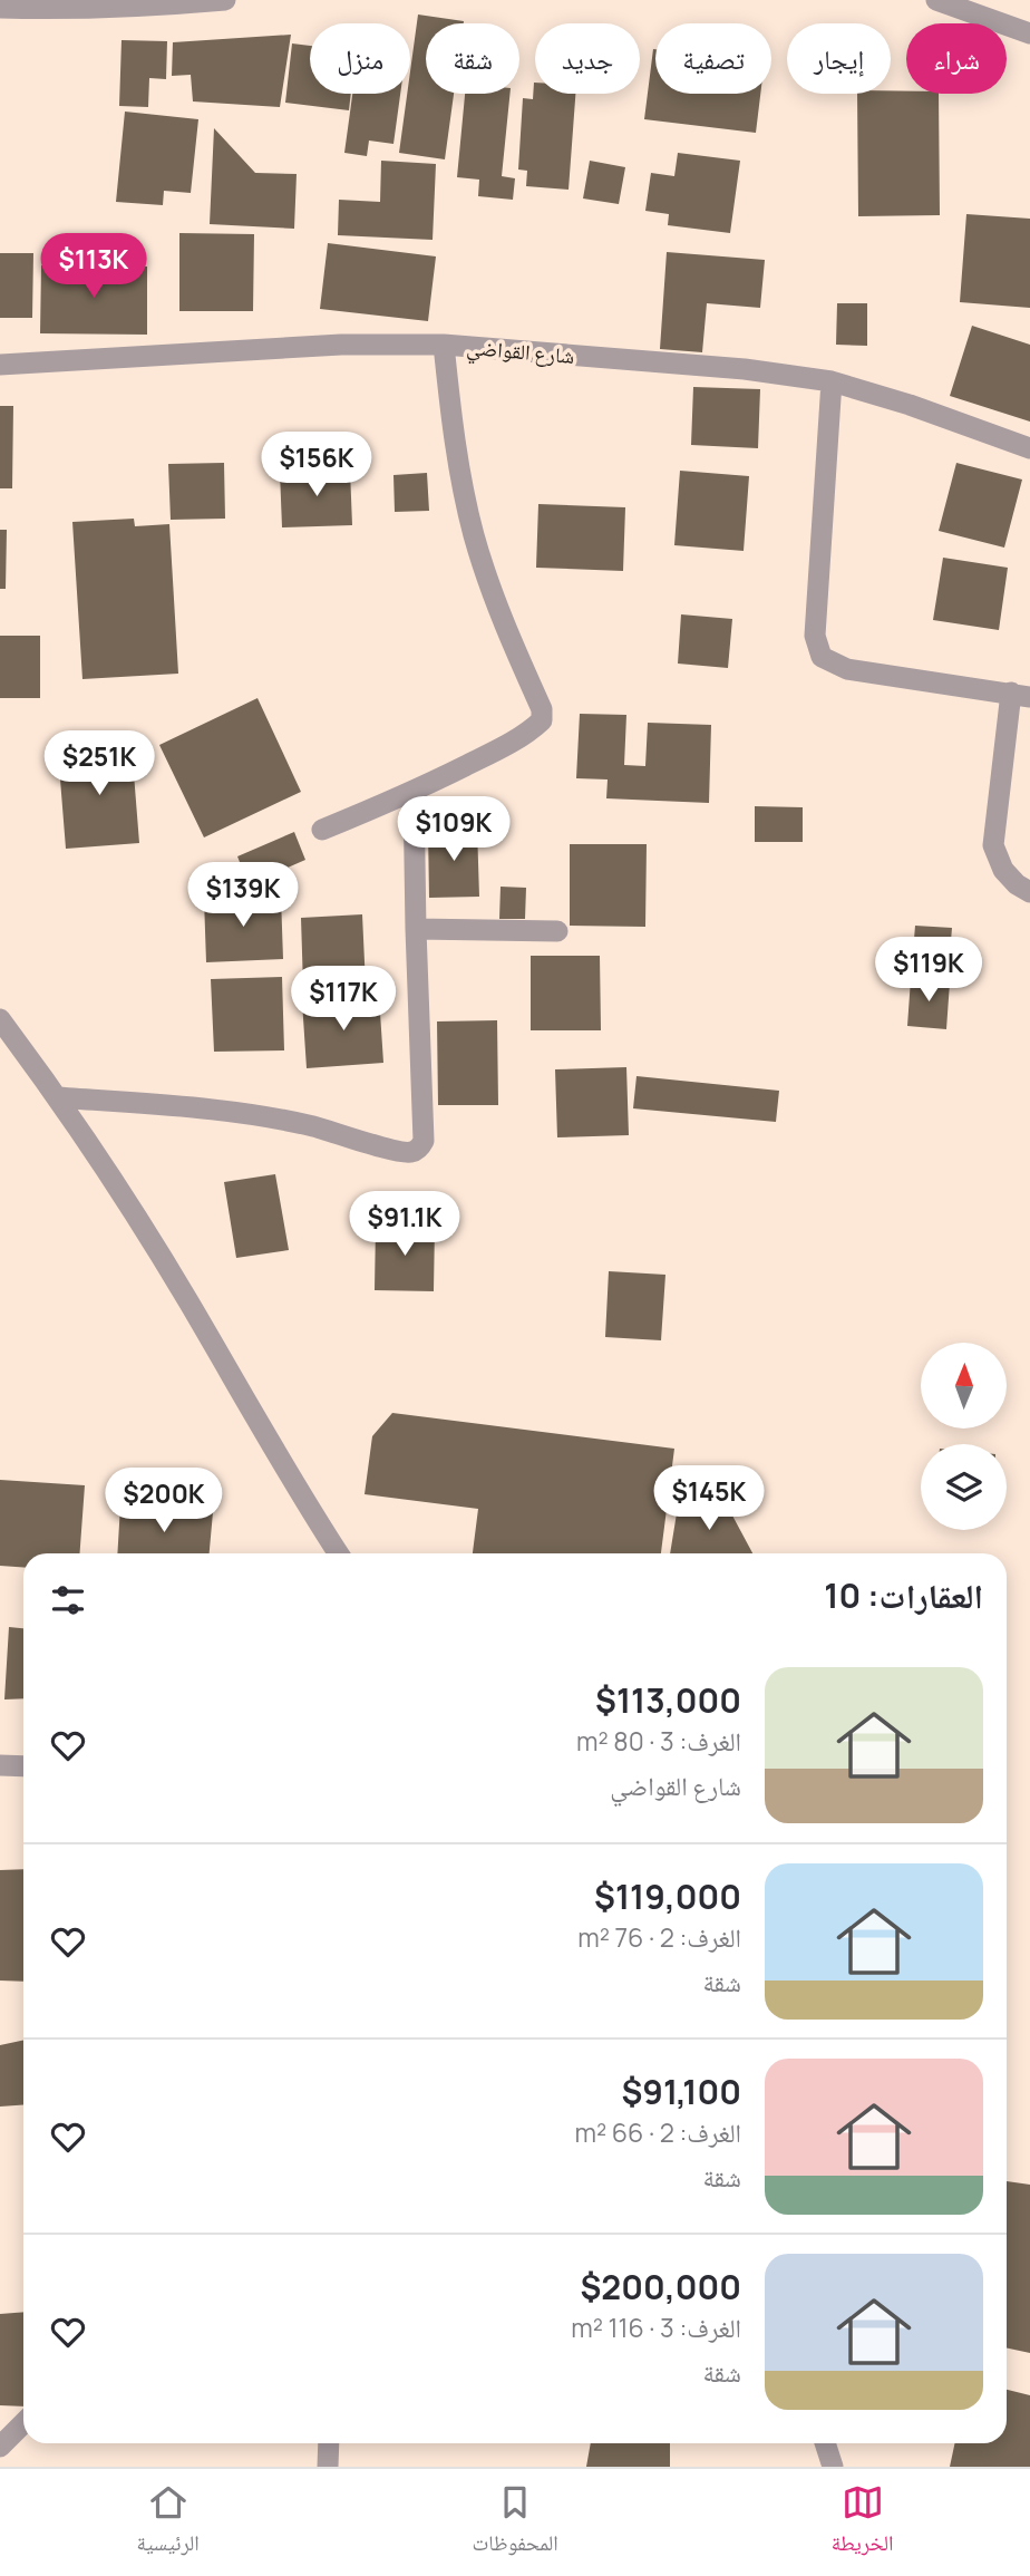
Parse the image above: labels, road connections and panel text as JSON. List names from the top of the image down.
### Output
{
  "streets": {
    "street": ["شارع القواضي"]
  },
  "north": "top",
  "page": {
    "chip": [
      "شراء",
      "إيجار",
      "تصفية",
      "جديد",
      "شقة",
      "منزل"
    ],
    "price": [
      "$113K",
      "$156K",
      "$251K",
      "$109K",
      "$139K",
      "$119K",
      "$117K",
      "$91.1K",
      "$145K",
      "$200K"
    ],
    "heading": "العقارات: 10",
    "list": [
      {
        "name": "$113,000",
        "note": "الغرف: 3 · 80 m² · شارع القواضي"
      },
      {
        "name": "$119,000",
        "note": "الغرف: 2 · 76 m² · شقة"
      },
      {
        "name": "$91,100",
        "note": "الغرف: 2 · 66 m² · شقة"
      },
      {
        "name": "$200,000",
        "note": "الغرف: 3 · 116 m² · شقة"
      }
    ],
    "tabs": ["الخريطة", "المحفوظات", "الرئيسية"]
  }
}
